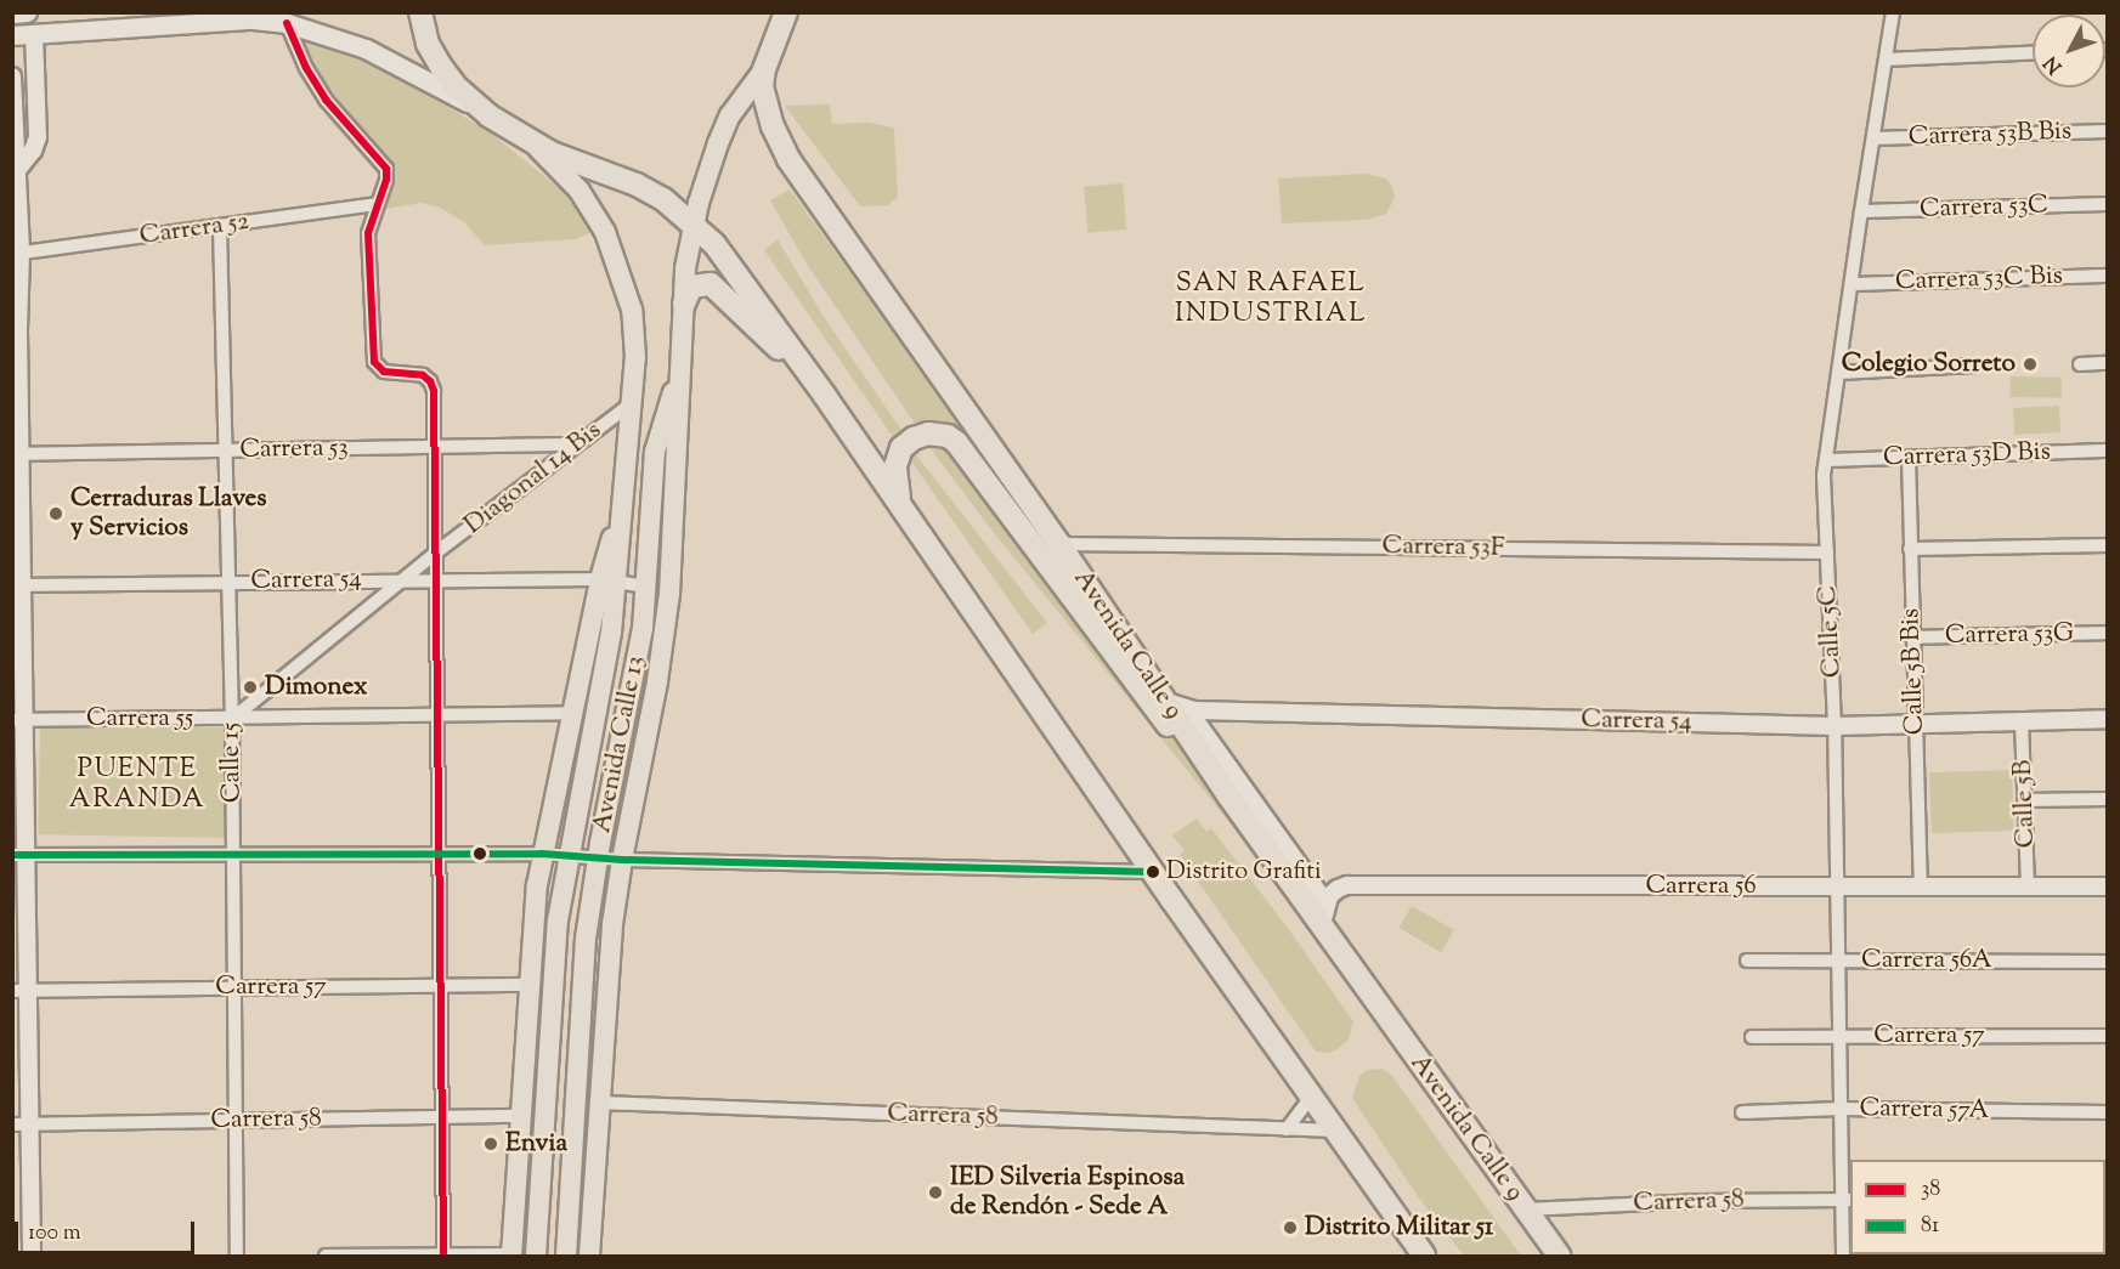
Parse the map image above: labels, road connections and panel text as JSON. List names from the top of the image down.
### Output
{
  "streets": {
    "highway": ["Avenida Calle 9"],
    "main road": ["Avenida Calle 13"],
    "street": [
      "Carrera 53B Bis",
      "Carrera 53C",
      "Carrera 52",
      "Carrera 53C Bis",
      "Carrera 53",
      "Carrera 53D Bis",
      "Diagonal 14 Bis",
      "Carrera 53F",
      "Carrera 54",
      "Calle 5C",
      "Carrera 53G",
      "Calle 5B Bis",
      "Carrera 55",
      "Calle 15",
      "Calle 5B",
      "Carrera 56",
      "Carrera 56A",
      "Carrera 57",
      "Carrera 57A",
      "Carrera 58"
    ]
  },
  "crossings": [
    ["Carrera 53B Bis", "Calle 5C"],
    ["Carrera 53C", "Calle 5C"],
    ["Carrera 52", "Calle 15"],
    ["Carrera 53C Bis", "Calle 5C"],
    ["Carrera 53", "Diagonal 14 Bis"],
    ["Carrera 53", "Calle 15"],
    ["Carrera 53D Bis", "Calle 5C"],
    ["Carrera 53D Bis", "Calle 5B Bis"],
    ["Diagonal 14 Bis", "Carrera 54"],
    ["Diagonal 14 Bis", "Carrera 55"],
    ["Diagonal 14 Bis", "Avenida Calle 13"],
    ["Diagonal 14 Bis", "Calle 15"],
    ["Carrera 53F", "Calle 5C"],
    ["Carrera 53F", "Avenida Calle 9"],
    ["Carrera 54", "Calle 5C"],
    ["Carrera 54", "Avenida Calle 9"],
    ["Carrera 54", "Calle 5B Bis"],
    ["Carrera 54", "Avenida Calle 13"],
    ["Carrera 54", "Calle 15"],
    ["Carrera 54", "Calle 5B"],
    ["Calle 5C", "Carrera 56"],
    ["Calle 5C", "Carrera 56A"],
    ["Calle 5C", "Carrera 57"],
    ["Calle 5C", "Carrera 57A"],
    ["Calle 5C", "Carrera 58"],
    ["Carrera 53G", "Calle 5B Bis"],
    ["Avenida Calle 9", "Avenida Calle 13"],
    ["Avenida Calle 9", "Carrera 56"],
    ["Avenida Calle 9", "Carrera 58"],
    ["Calle 5B Bis", "Carrera 56"],
    ["Carrera 55", "Avenida Calle 13"],
    ["Carrera 55", "Calle 15"],
    ["Avenida Calle 13", "Carrera 57"],
    ["Avenida Calle 13", "Carrera 58"],
    ["Calle 15", "Carrera 57"],
    ["Calle 15", "Carrera 58"],
    ["Calle 5B", "Carrera 56"]
  ],
  "districts": ["SAN RAFAEL INDUSTRIAL", "PUENTE ARANDA"],
  "places": [
    "Colegio Sorreto",
    "Cerraduras Llaves y Servicios",
    "Dimonex",
    "Distrito Grafiti",
    "Envia",
    "IED Silveria Espinosa de Rendón - Sede A",
    "Distrito Militar 51"
  ],
  "lines": ["transit line 38", "transit line 81"],
  "legend": ["38", "81"],
  "scale_bar": "100 m",
  "north": "bottom left"
}
